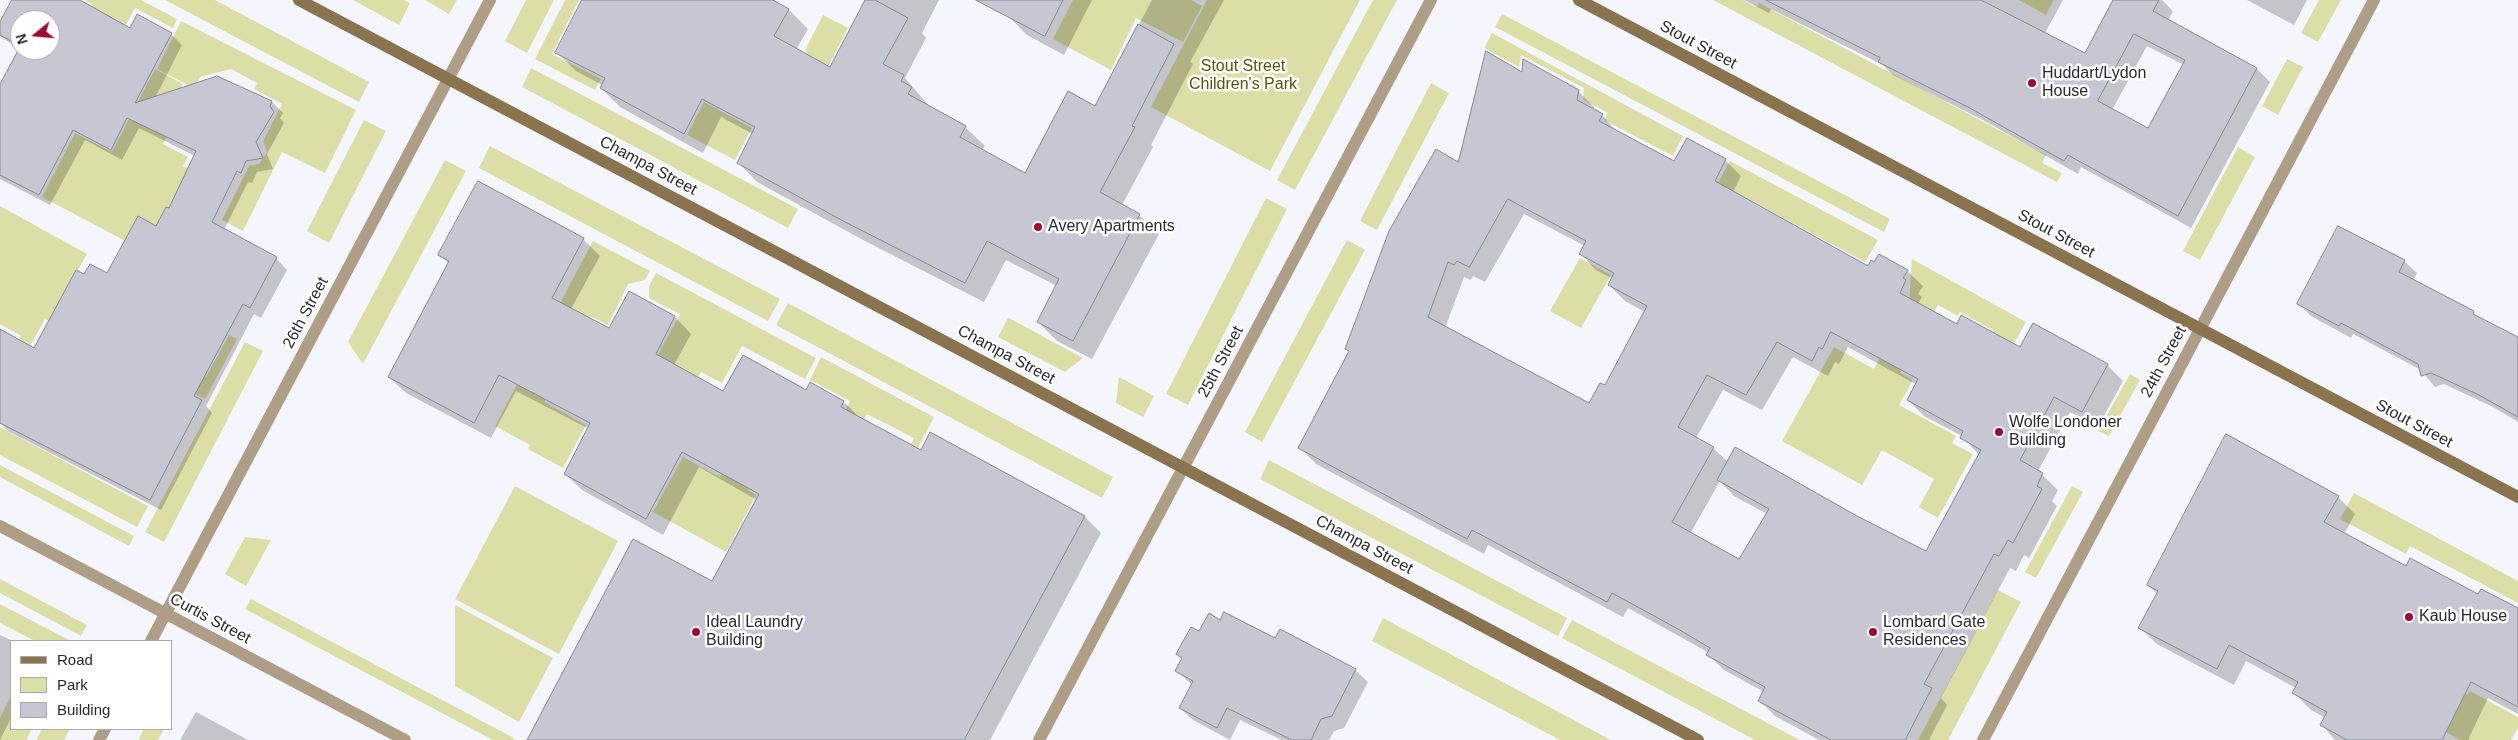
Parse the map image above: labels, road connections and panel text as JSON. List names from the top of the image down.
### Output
{
  "streets": {
    "main road": ["Stout Street", "Champa Street"],
    "street": [
      "26th Street",
      "25th Street",
      "24th Street",
      "Curtis Street"
    ]
  },
  "crossings": [
    ["Stout Street", "24th Street"],
    ["Champa Street", "26th Street"],
    ["Champa Street", "25th Street"],
    ["26th Street", "Curtis Street"]
  ],
  "parks": ["Stout Street Children's Park"],
  "places": [
    "Huddart/Lydon House",
    "Avery Apartments",
    "Wolfe Londoner Building",
    "Kaub House",
    "Ideal Laundry Building",
    "Lombard Gate Residences"
  ],
  "legend": ["Road", "Park", "Building"],
  "north": "left"
}
